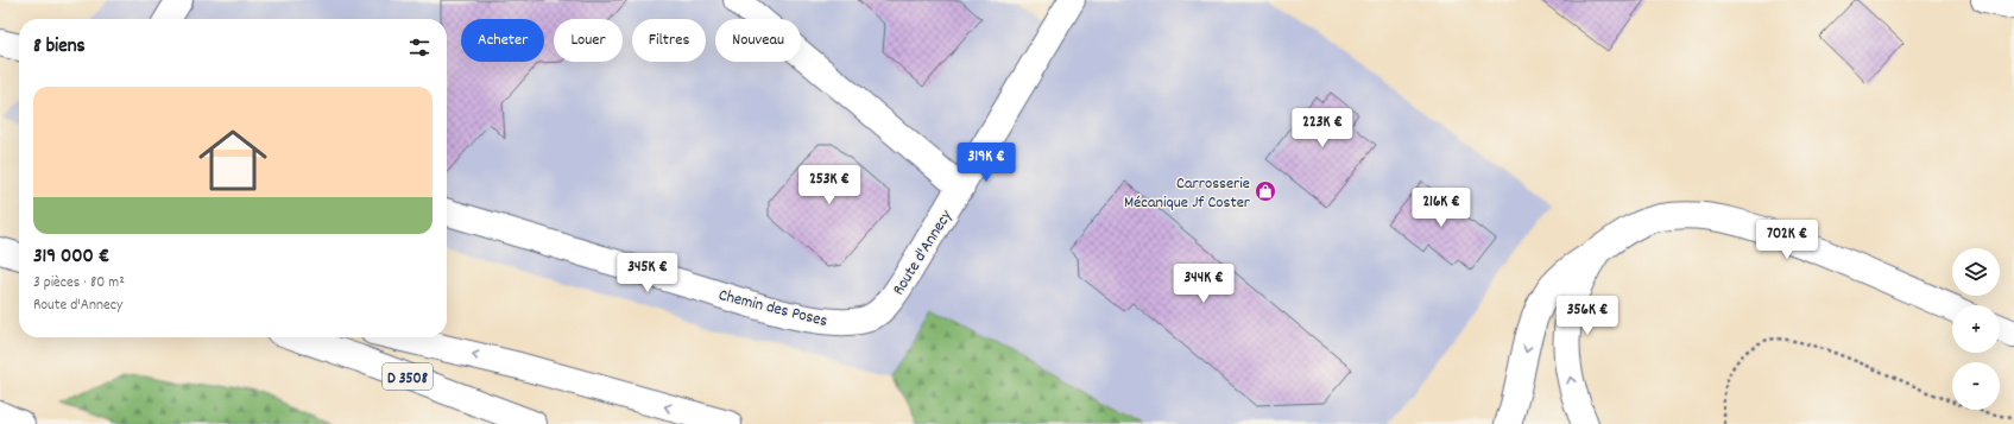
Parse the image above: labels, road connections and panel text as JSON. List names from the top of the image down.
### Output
{
  "streets": {
    "main road": ["Route d'Annecy", "Chemin des Poses", "D 3508"]
  },
  "crossings": [
    ["Route d'Annecy", "Chemin des Poses"]
  ],
  "places": {
    "shop": ["Carrosserie Mécanique Jf Coster"]
  },
  "page": {
    "chip": [
      "Acheter",
      "Louer",
      "Filtres",
      "Nouveau"
    ],
    "heading": "8 biens",
    "list": [
      {
        "name": "319 000 €",
        "note": "3 pièces · 80 m² · Route d'Annecy"
      }
    ],
    "price": [
      "223K €",
      "319K €",
      "253K €",
      "216K €",
      "702K €",
      "345K €",
      "344K €",
      "356K €"
    ],
    "map_buttons": ["+", "−"]
  }
}
